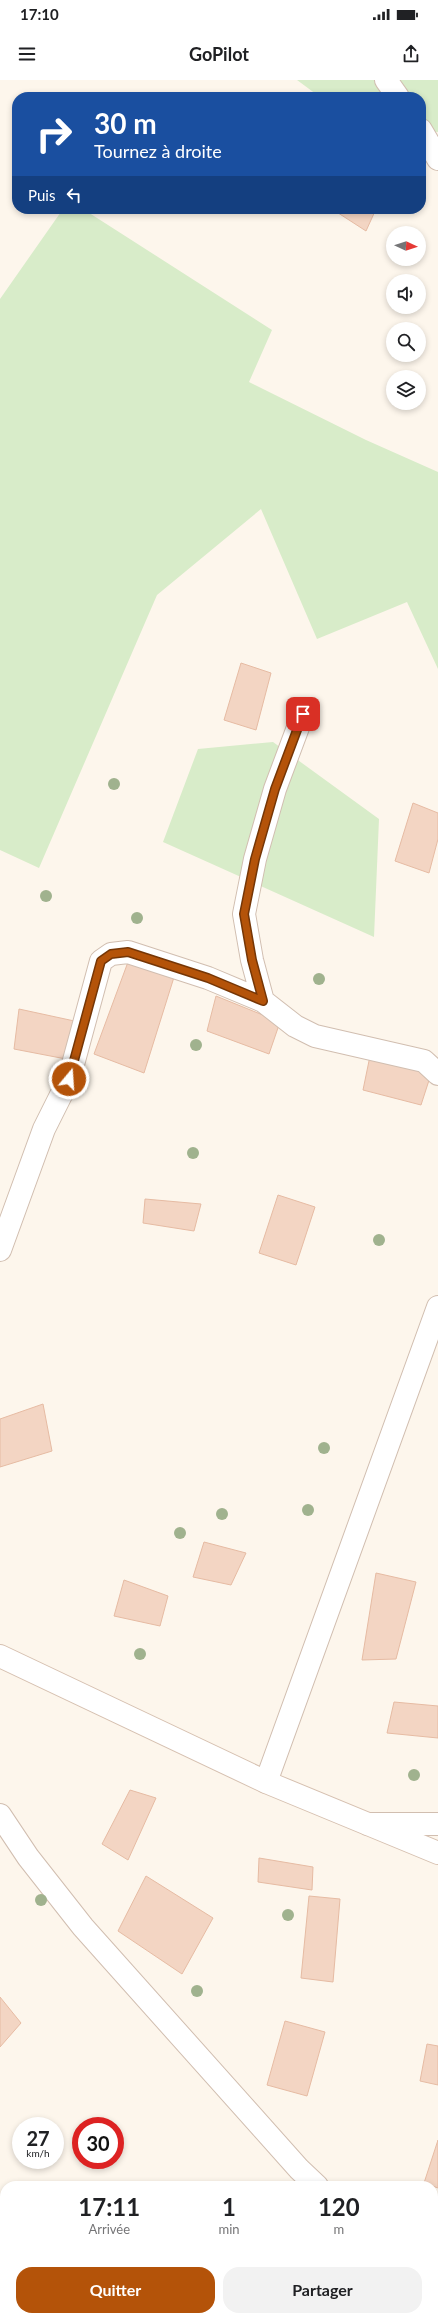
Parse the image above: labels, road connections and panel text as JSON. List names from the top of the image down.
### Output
{
  "north": "right",
  "page": {
    "status": "17:10",
    "header": "GoPilot",
    "turn": ["30 m", "Tournez à droite"],
    "then": "Puis",
    "speed": "27 km/h",
    "limit": "30",
    "eta": [
      "17:11",
      "Arrivée",
      "1",
      "min",
      "120",
      "m"
    ],
    "buttons": ["Quitter", "Partager"]
  }
}
